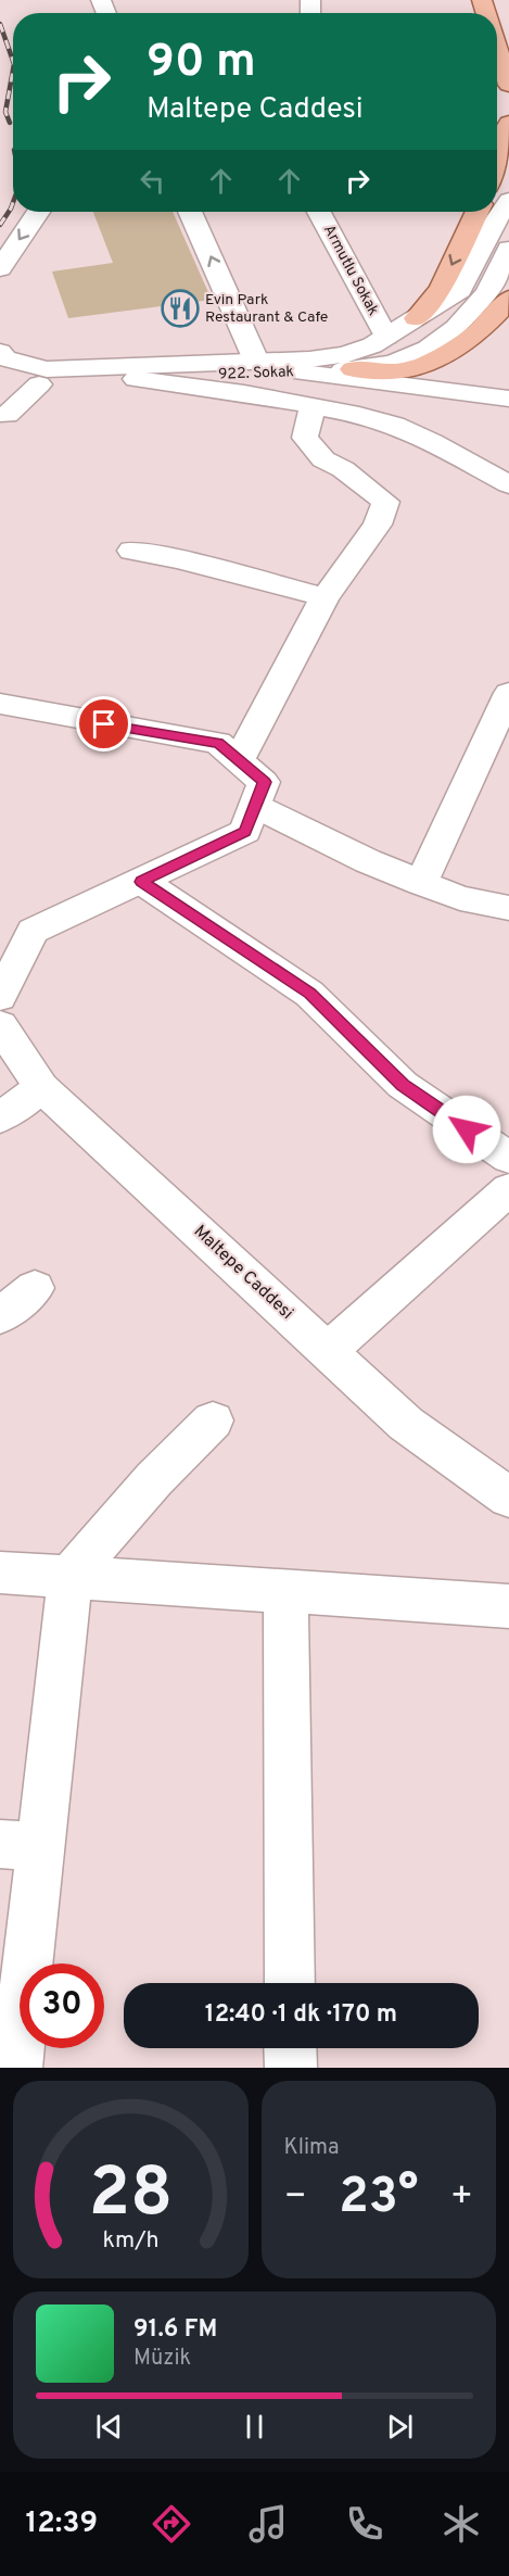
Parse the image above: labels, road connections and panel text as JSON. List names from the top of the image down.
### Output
{
  "streets": {
    "street": ["Armutlu Sokak", "922. Sokak", "Maltepe Caddesi"]
  },
  "places": {
    "restaurant": ["Evin Park Restaurant & Cafe"]
  },
  "page": {
    "turn": ["90 m", "Maltepe Caddesi"],
    "limit": "30",
    "trip": "12:40 · 1 dk · 170 m",
    "tile": "Klima",
    "heat": ["−", "23°", "+"],
    "song": ["91.6 FM", "Müzik"],
    "tabs": "12:39",
    "gauge": ["28", "km/h"]
  }
}
